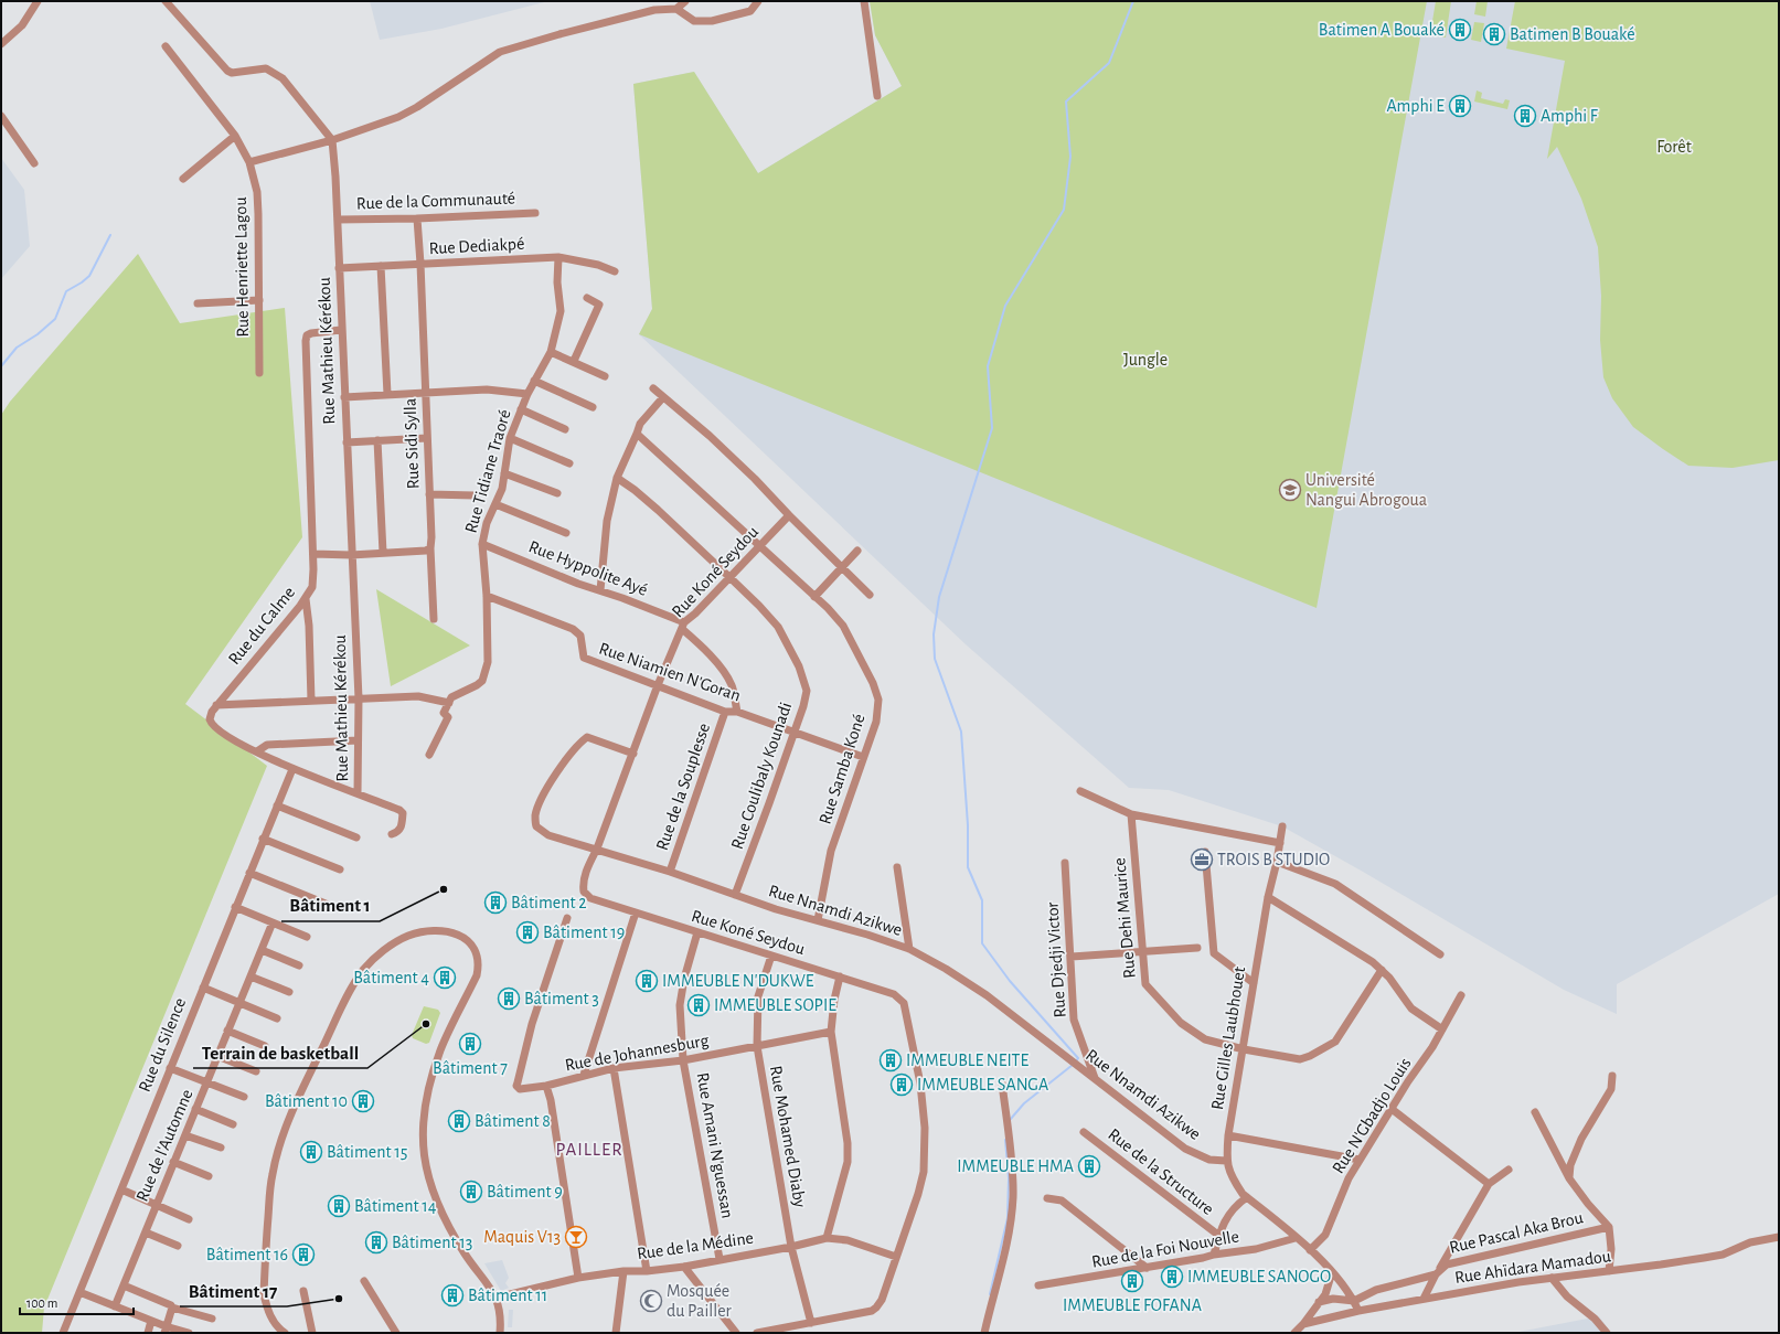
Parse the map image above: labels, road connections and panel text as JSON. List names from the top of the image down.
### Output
{
  "streets": {
    "street": [
      "Rue de la Communauté",
      "Rue Dediakpé",
      "Rue Henriette Lagou",
      "Rue Mathieu Kérékou",
      "Rue Sidi Sylla",
      "Rue Tidiane Traoré",
      "Rue Hyppolite Ayé",
      "Rue Koné Seydou",
      "Rue du Calme",
      "Rue Niamien N'Goran",
      "Rue Samba Koné",
      "Rue Coulibaly Kounadi",
      "Rue de la Souplesse",
      "Rue Nnamdi Azikwe",
      "Rue Dehi Maurice",
      "Rue Djedji Victor",
      "Rue Gilles Laubhouet",
      "Rue du Silence",
      "Rue de Johannesburg",
      "Rue N'Gbadjo Louis",
      "Rue Mohamed Diaby",
      "Rue de l'Automne",
      "Rue Amani N'guessan",
      "Rue de la Structure",
      "Rue Pascal Aka Brou",
      "Rue de la Médine",
      "Rue de la Foi Nouvelle",
      "Rue Ahïdara Mamadou"
    ]
  },
  "crossings": [
    ["Rue de la Communauté", "Rue Mathieu Kérékou"],
    ["Rue de la Communauté", "Rue Sidi Sylla"],
    ["Rue Dediakpé", "Rue Mathieu Kérékou"],
    ["Rue Dediakpé", "Rue Sidi Sylla"],
    ["Rue Dediakpé", "Rue Tidiane Traoré"],
    ["Rue Mathieu Kérékou", "Rue du Calme"],
    ["Rue Tidiane Traoré", "Rue Hyppolite Ayé"],
    ["Rue Tidiane Traoré", "Rue Niamien N'Goran"],
    ["Rue Hyppolite Ayé", "Rue Koné Seydou"],
    ["Rue Koné Seydou", "Rue Niamien N'Goran"],
    ["Rue Koné Seydou", "Rue Samba Koné"],
    ["Rue Koné Seydou", "Rue Coulibaly Kounadi"],
    ["Rue Koné Seydou", "Rue Nnamdi Azikwe"],
    ["Rue Koné Seydou", "Rue Mohamed Diaby"],
    ["Rue Koné Seydou", "Rue Amani N'guessan"],
    ["Rue Koné Seydou", "Rue de la Médine"],
    ["Rue du Calme", "Rue du Silence"],
    ["Rue Niamien N'Goran", "Rue Samba Koné"],
    ["Rue Niamien N'Goran", "Rue Coulibaly Kounadi"],
    ["Rue Niamien N'Goran", "Rue de la Souplesse"],
    ["Rue Samba Koné", "Rue Nnamdi Azikwe"],
    ["Rue Coulibaly Kounadi", "Rue Nnamdi Azikwe"],
    ["Rue de la Souplesse", "Rue Nnamdi Azikwe"],
    ["Rue Nnamdi Azikwe", "Rue Djedji Victor"],
    ["Rue Nnamdi Azikwe", "Rue Gilles Laubhouet"],
    ["Rue Dehi Maurice", "Rue Gilles Laubhouet"],
    ["Rue Gilles Laubhouet", "Rue N'Gbadjo Louis"],
    ["Rue Gilles Laubhouet", "Rue de la Foi Nouvelle"],
    ["Rue Gilles Laubhouet", "Rue Ahïdara Mamadou"],
    ["Rue de Johannesburg", "Rue Mohamed Diaby"],
    ["Rue de Johannesburg", "Rue Amani N'guessan"],
    ["Rue Mohamed Diaby", "Rue de la Médine"],
    ["Rue Amani N'guessan", "Rue de la Médine"],
    ["Rue Pascal Aka Brou", "Rue Ahïdara Mamadou"]
  ],
  "districts": ["PAILLER"],
  "parks": ["Forêt", "Jungle"],
  "places": {
    "building": [
      "Batimen A Bouaké",
      "Batimen B Bouaké",
      "Amphi E",
      "Amphi F",
      "Bâtiment 2",
      "Bâtiment 19",
      "Bâtiment 4",
      "IMMEUBLE N'DUKWE",
      "Bâtiment 3",
      "IMMEUBLE SOPIE",
      "Bâtiment 7",
      "IMMEUBLE NEITE",
      "IMMEUBLE SANGA",
      "Bâtiment 10",
      "Bâtiment 8",
      "Bâtiment 15",
      "IMMEUBLE HMA",
      "Bâtiment 9",
      "Bâtiment 14",
      "Bâtiment 13",
      "Bâtiment 16",
      "IMMEUBLE SANOGO",
      "IMMEUBLE FOFANA",
      "Bâtiment 11"
    ],
    "school or university": ["Université Nangui Abrogoua"],
    "office": ["TROIS B STUDIO"],
    "other": ["Bâtiment 1", "Terrain de basketball", "Bâtiment 17"],
    "bar": ["Maquis V13"],
    "mosque": ["Mosquée du Pailler"]
  },
  "scale_bar": "100 m"
}
